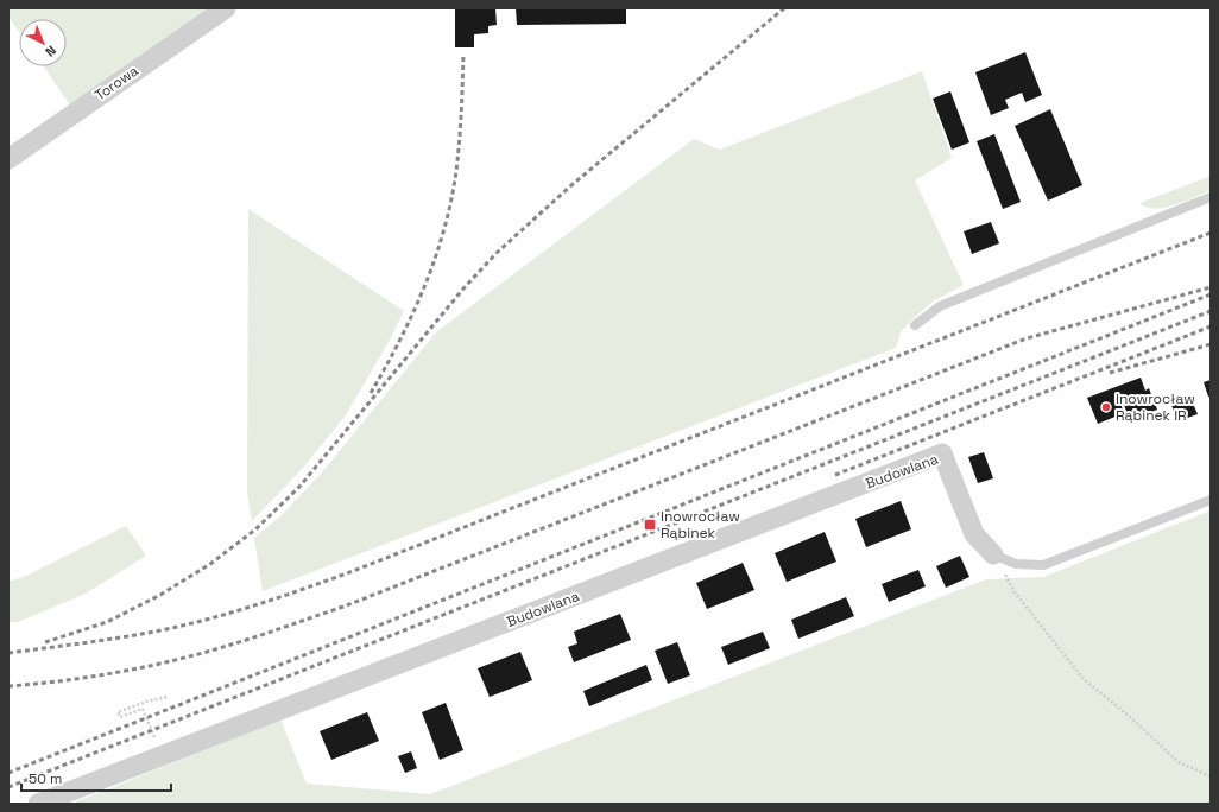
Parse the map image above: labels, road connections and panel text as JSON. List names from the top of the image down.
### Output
{
  "streets": {
    "street": ["Torowa", "Budowlana"]
  },
  "places": {
    "other": ["Inowrocław Rąbinek IR"],
    "transit": ["Inowrocław Rąbinek"]
  },
  "scale_bar": "50 m",
  "north": "bottom right"
}
